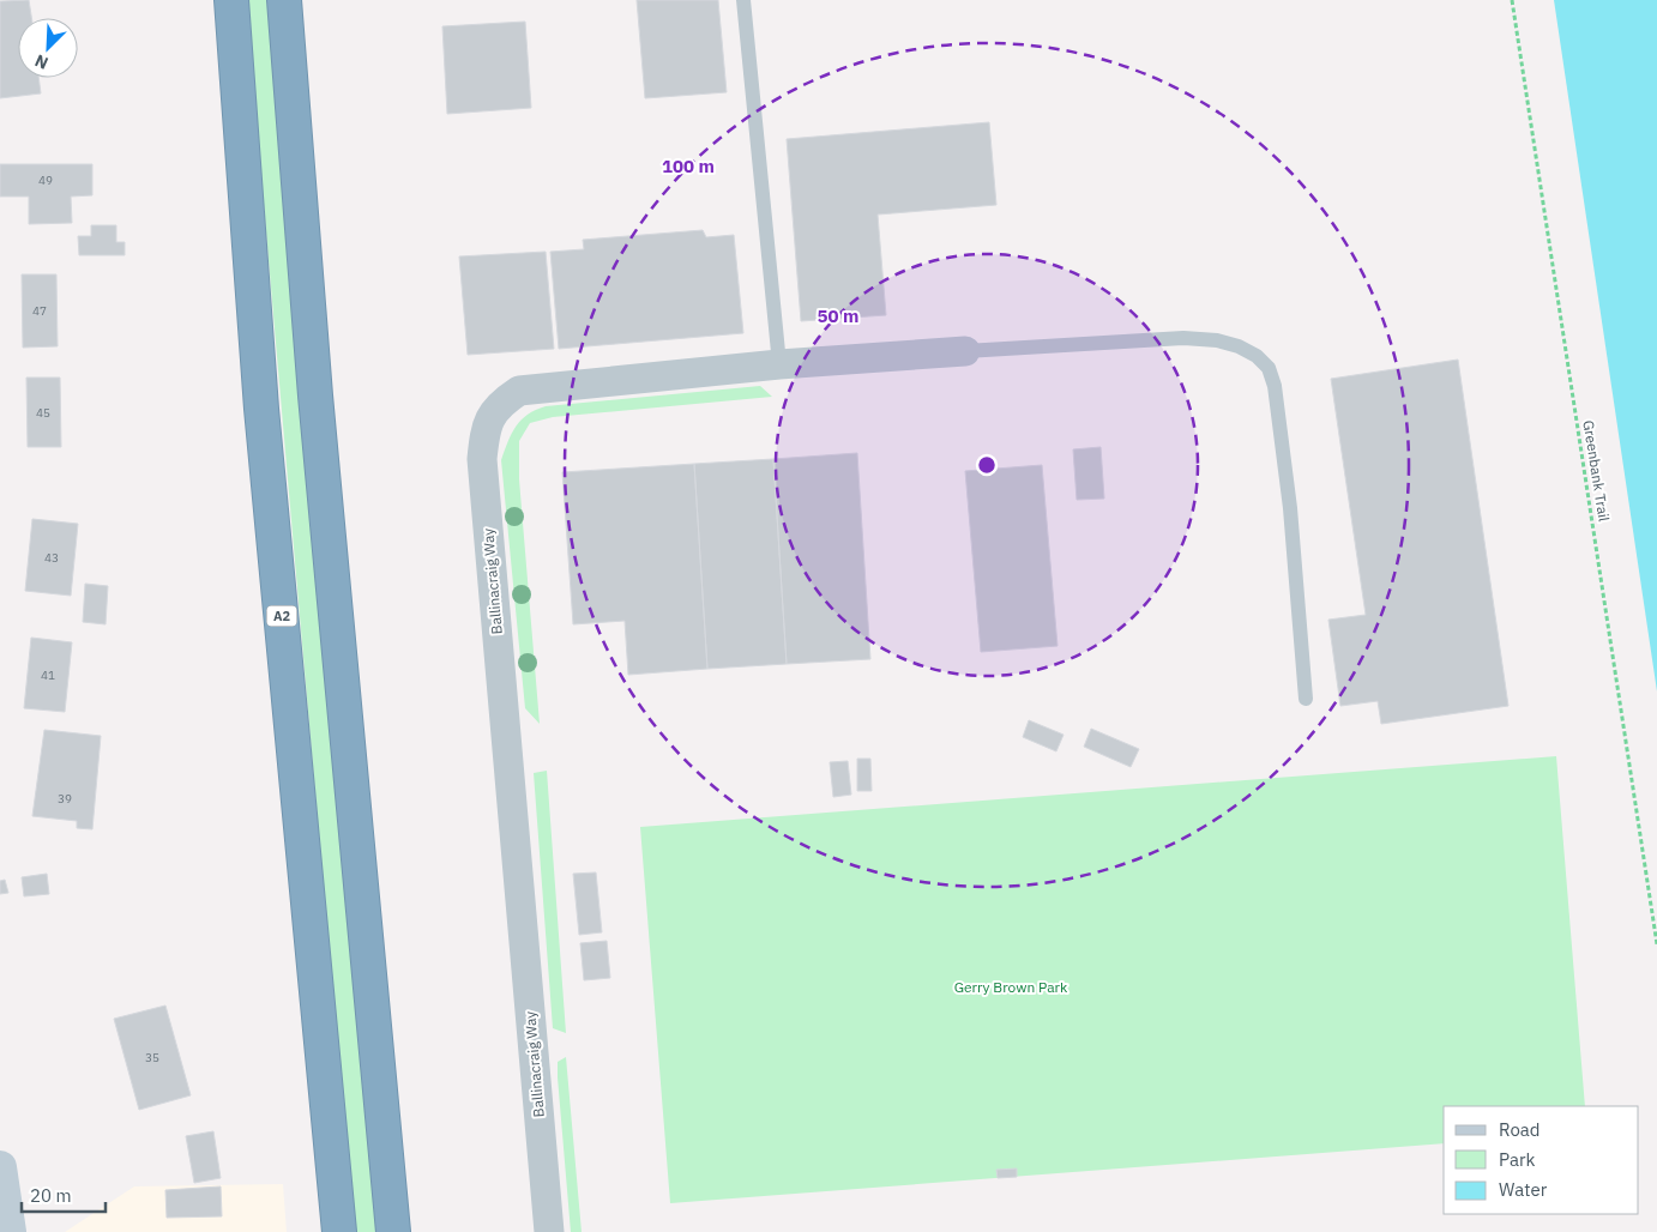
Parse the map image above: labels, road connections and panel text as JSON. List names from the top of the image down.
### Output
{
  "streets": {
    "highway": ["A2"],
    "street": ["Ballinacraig Way"],
    "path": ["Greenbank Trail"]
  },
  "parks": ["Gerry Brown Park"],
  "house_numbers": [
    "49",
    "47",
    "45",
    "43",
    "41",
    "39",
    "35"
  ],
  "legend": ["Road", "Park", "Water"],
  "scale_bar": "20 m",
  "north": "bottom left",
  "rings": ["100 m", "50 m"]
}
